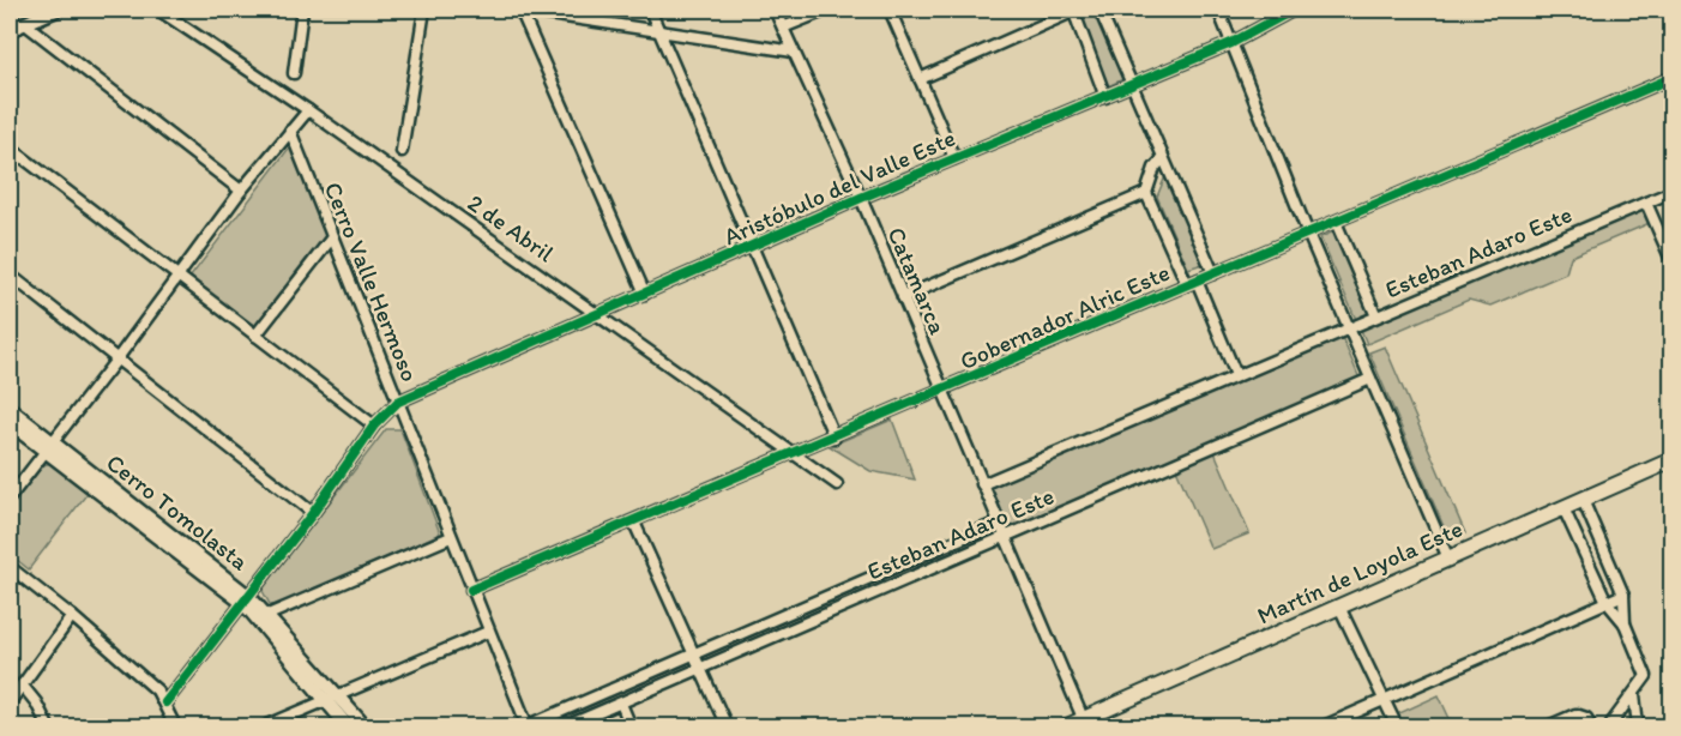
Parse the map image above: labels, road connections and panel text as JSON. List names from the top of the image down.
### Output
{
  "streets": {
    "main road": ["Martín de Loyola Este"],
    "street": [
      "Aristóbulo del Valle Este",
      "2 de Abril",
      "Esteban Adaro Este",
      "Catamarca",
      "Cerro Valle Hermoso",
      "Gobernador Alric Este",
      "Cerro Tomolasta"
    ]
  },
  "crossings": [
    ["Aristóbulo del Valle Este", "2 de Abril"],
    ["Aristóbulo del Valle Este", "Catamarca"],
    ["Aristóbulo del Valle Este", "Cerro Valle Hermoso"],
    ["2 de Abril", "Gobernador Alric Este"],
    ["Esteban Adaro Este", "Catamarca"],
    ["Esteban Adaro Este", "Cerro Valle Hermoso"],
    ["Catamarca", "Gobernador Alric Este"],
    ["Catamarca", "Martín de Loyola Este"],
    ["Cerro Valle Hermoso", "Gobernador Alric Este"]
  ]
}
